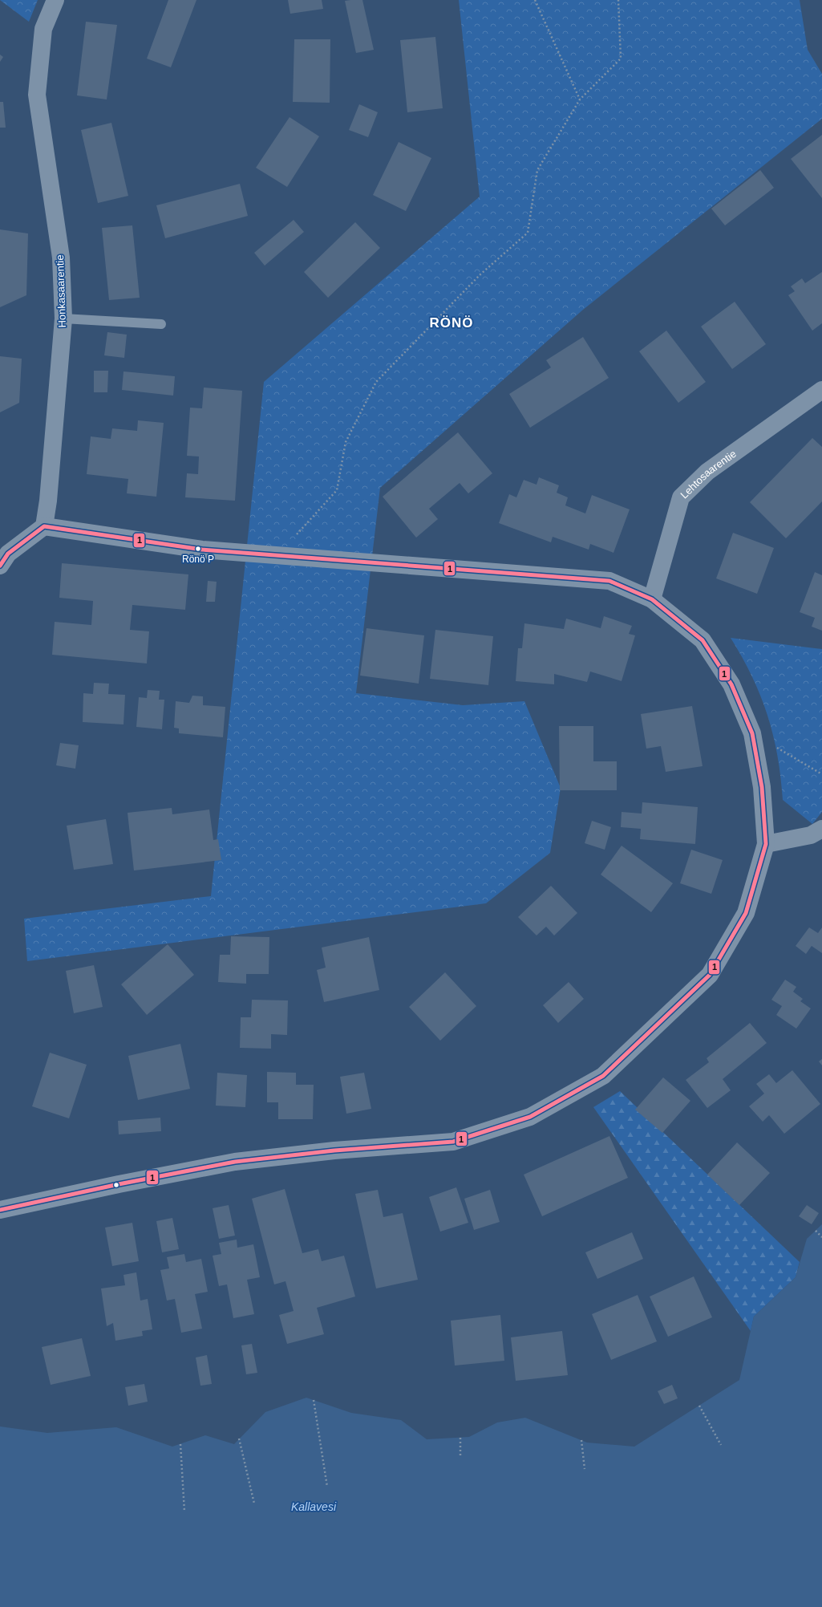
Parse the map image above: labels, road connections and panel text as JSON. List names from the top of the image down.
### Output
{
  "streets": {
    "street": ["Honkasaarentie", "Lehtosaarentie"]
  },
  "districts": ["RÖNÖ"],
  "water": ["Kallavesi"],
  "places": ["Rönö P"],
  "lines": ["transit line 1"]
}
